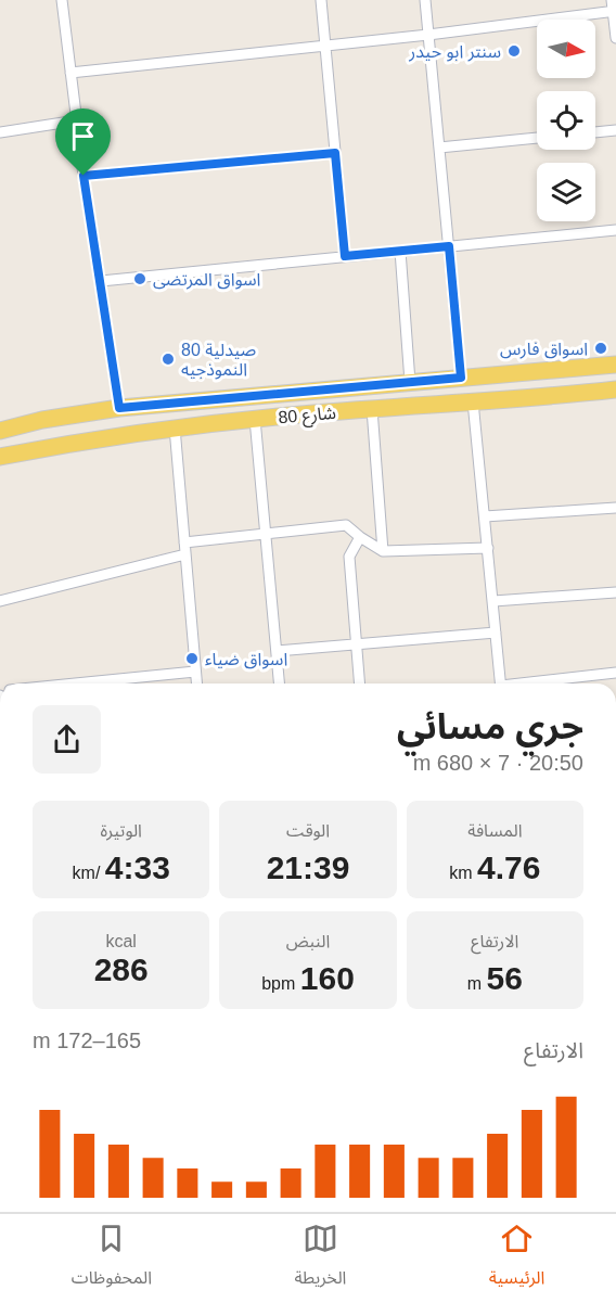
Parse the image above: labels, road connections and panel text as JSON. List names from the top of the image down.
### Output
{
  "streets": {
    "main road": ["شارع 80"]
  },
  "places": [
    "سنتر ابو حيدر",
    "اسواق المرتضى",
    "اسواق فارس",
    "صيدلية 80 النموذجيه",
    "اسواق ضياء"
  ],
  "north": "right",
  "page": {
    "heading": ["جري مسائي", "20:50 · 7 × 680 m"],
    "stats": [
      ["المسافة", "4.76 km"],
      ["الوقت", "21:39"],
      ["الوتيرة", "4:33 /km"],
      ["الارتفاع", "56 m"],
      ["النبض", "160 bpm"],
      ["kcal", "286"]
    ],
    "chart": ["الارتفاع", "165–172 m"],
    "tabs": ["الرئيسية", "الخريطة", "المحفوظات"]
  }
}
